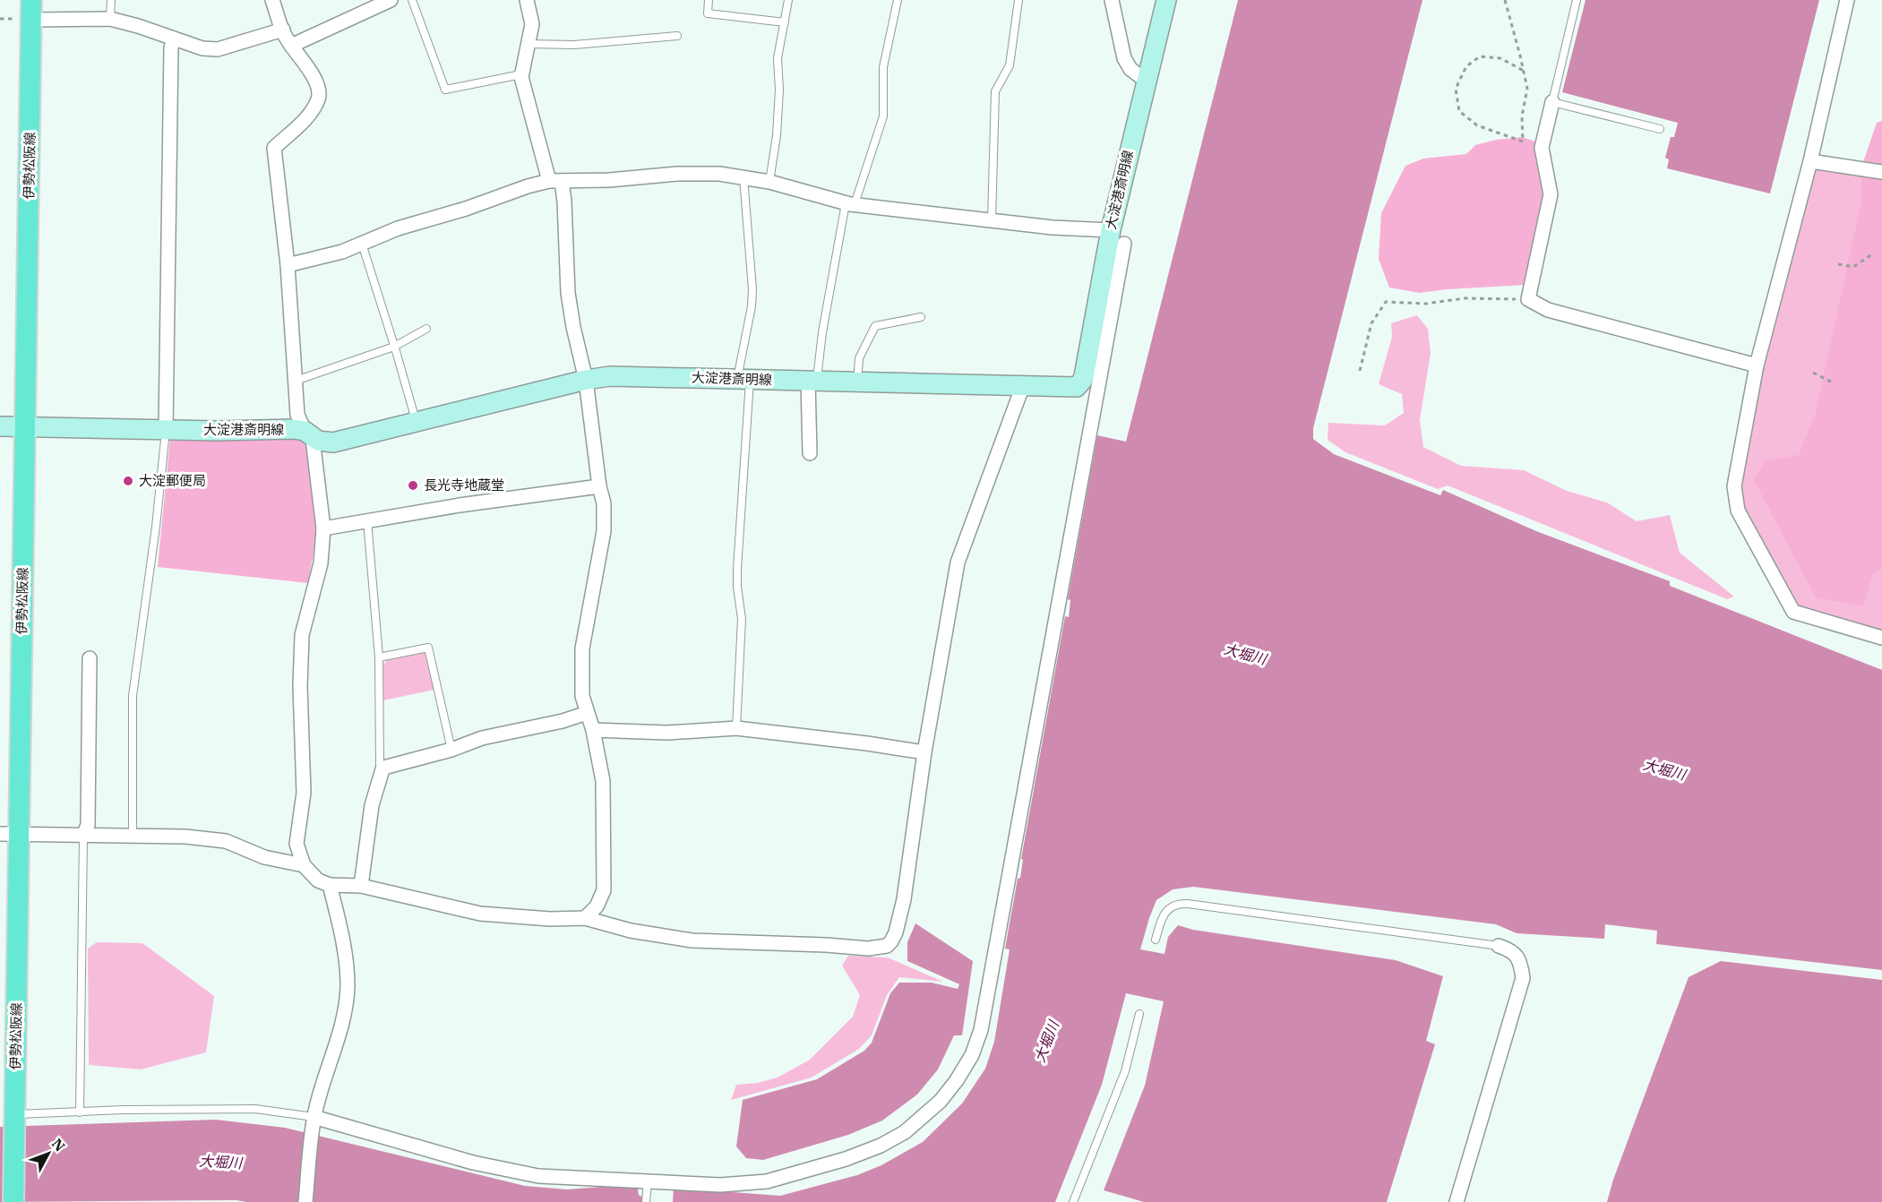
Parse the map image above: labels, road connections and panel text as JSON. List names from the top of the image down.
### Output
{
  "streets": {
    "main road": ["伊勢松阪線", "大淀港斎明線"]
  },
  "crossings": [
    ["伊勢松阪線", "大淀港斎明線"]
  ],
  "water": ["大堀川"],
  "places": ["大淀郵便局", "長光寺地蔵堂"],
  "north": "top right"
}
